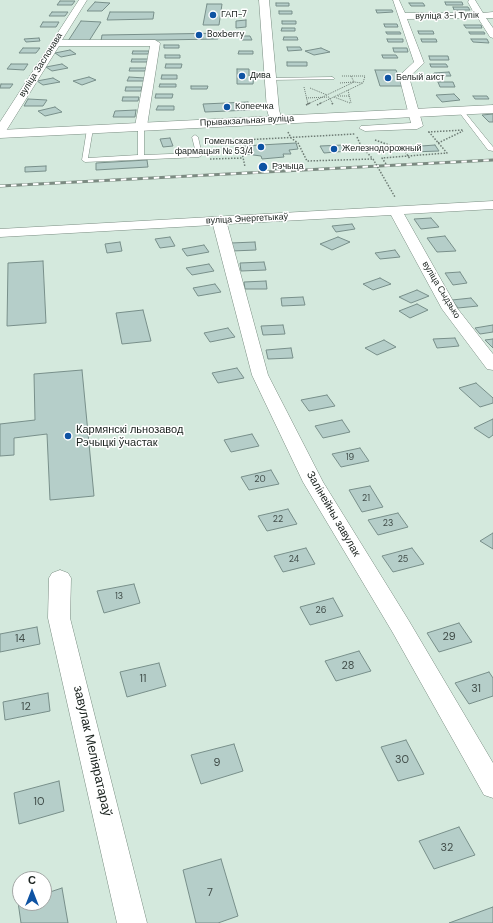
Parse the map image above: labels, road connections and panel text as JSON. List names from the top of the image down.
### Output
{
  "streets": {
    "main road": ["Прывакзальная вуліца"],
    "street": [
      "вуліца 3-і Тупік",
      "вуліца Заслонава",
      "вуліца Энергетыкаў",
      "вуліца Сыдзько",
      "Залінейны завулак",
      "завулак Меліяратараў"
    ]
  },
  "crossings": [
    ["вуліца Заслонава", "Прывакзальная вуліца"],
    ["вуліца Энергетыкаў", "вуліца Сыдзько"],
    ["вуліца Энергетыкаў", "Залінейны завулак"]
  ],
  "places": [
    "ГАП-7",
    "Boxberry",
    "Дива",
    "Белый аист",
    "Копеечка",
    "Гомельская фармацыя № 53/4",
    "Железнодорожный",
    "Рэчыца",
    "Кармянскі льнозавод Рэчыцкі ўчастак"
  ],
  "house_numbers": [
    "19",
    "20",
    "21",
    "22",
    "23",
    "24",
    "25",
    "13",
    "26",
    "29",
    "14",
    "28",
    "11",
    "31",
    "12",
    "30",
    "9",
    "10",
    "32",
    "7"
  ],
  "north": "top"
}
